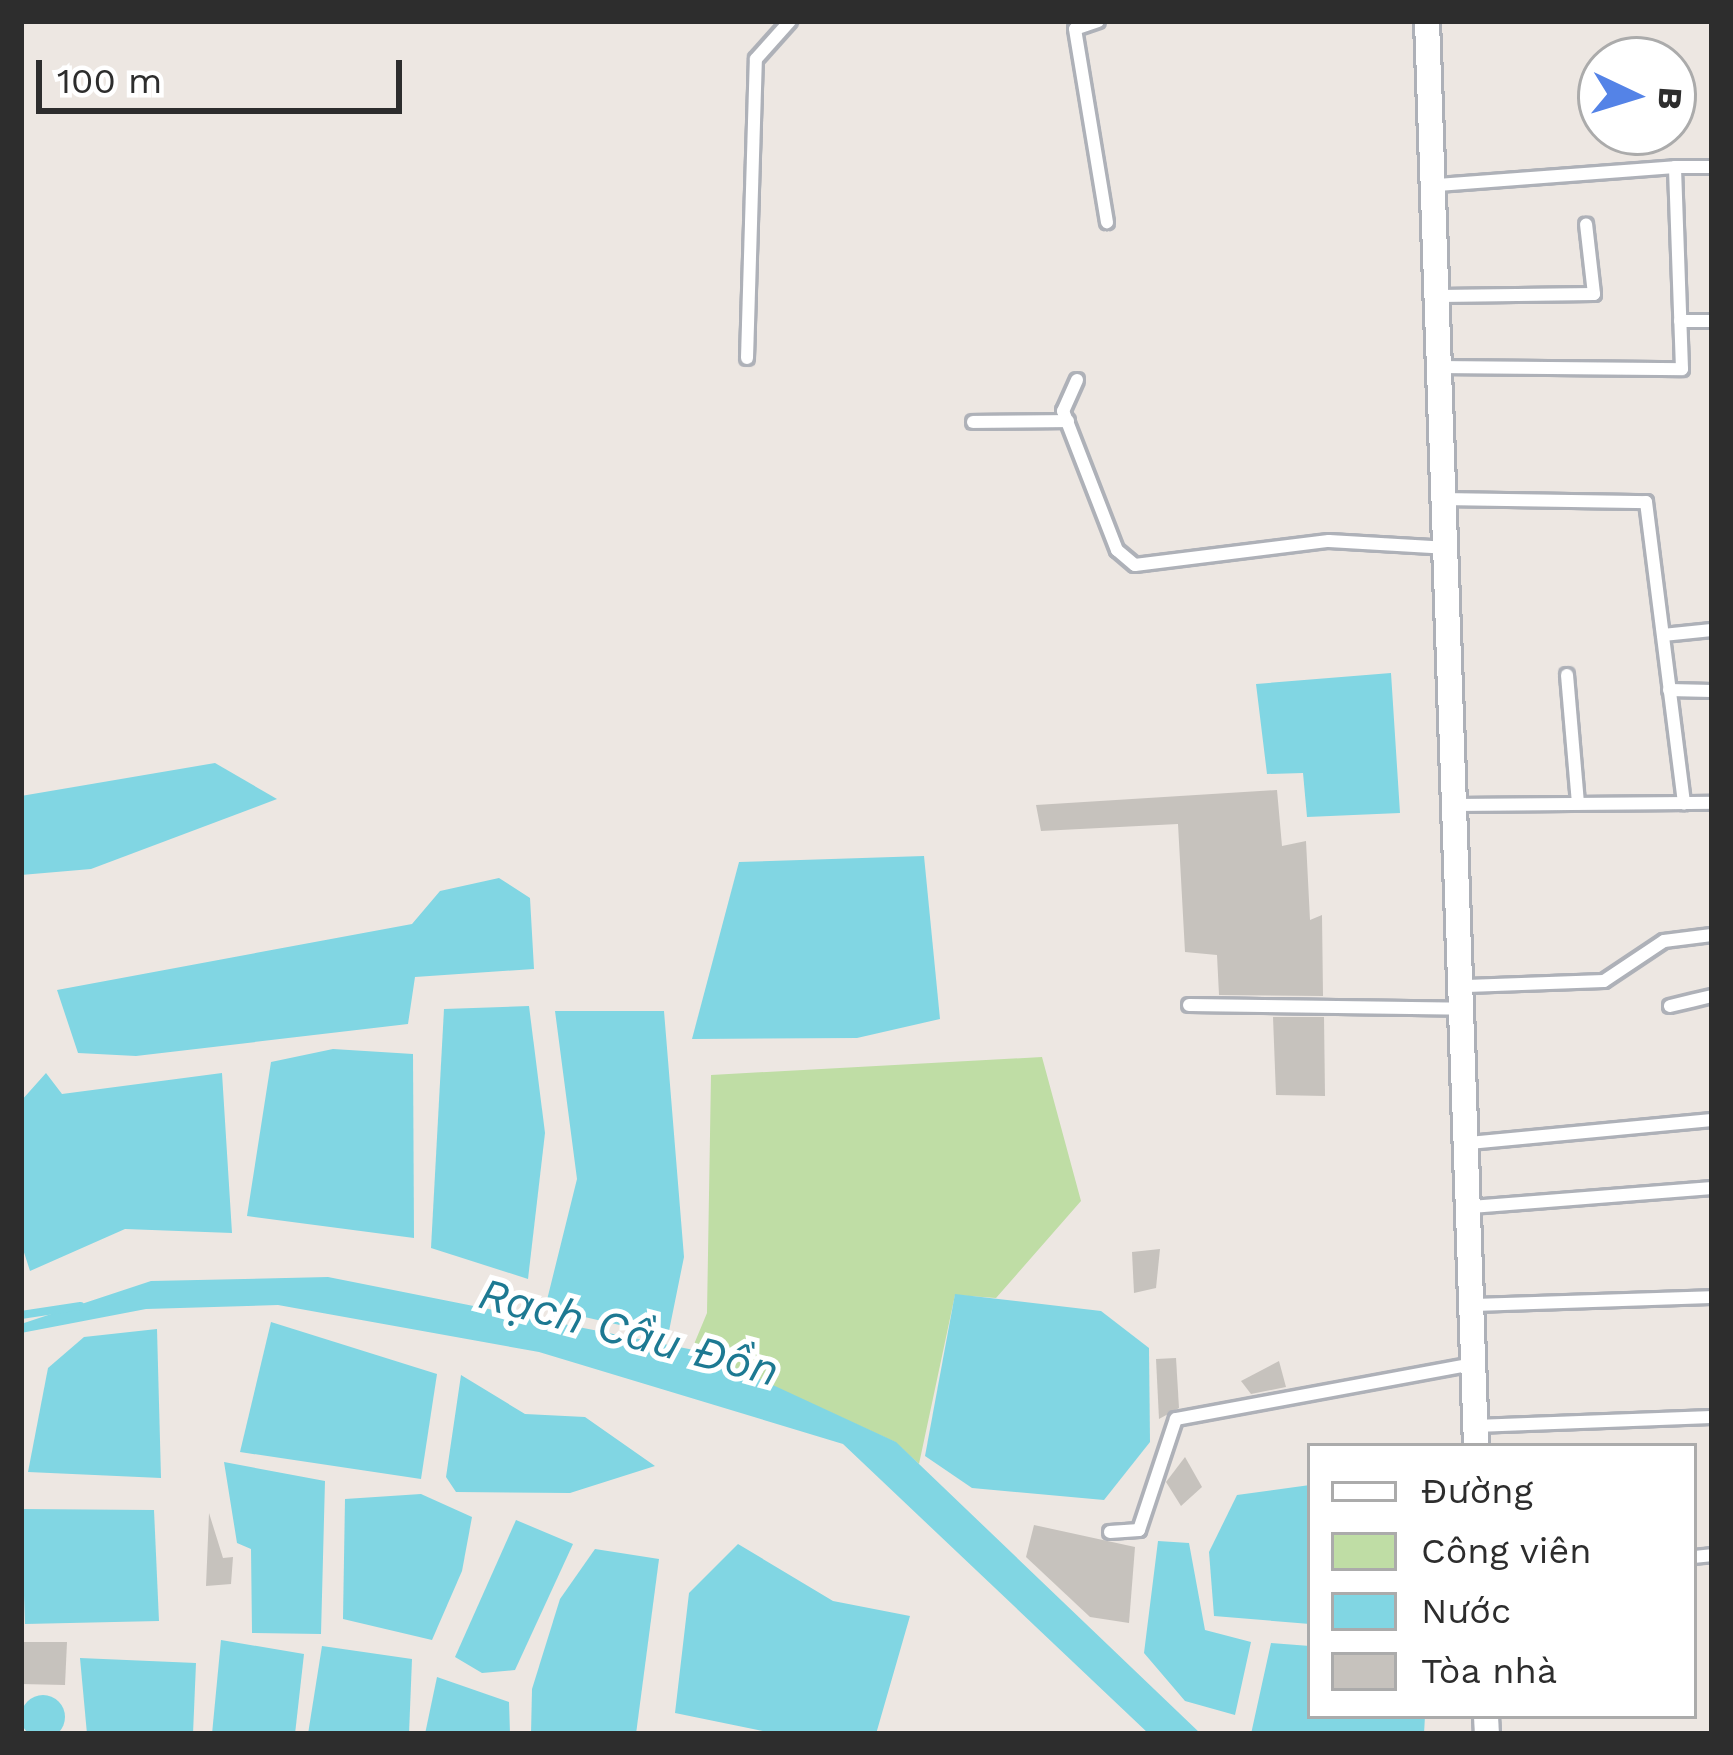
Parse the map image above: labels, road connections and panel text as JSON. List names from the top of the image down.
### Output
{
  "water": ["Rạch Cầu Đồn"],
  "legend": [
    "Đường",
    "Công viên",
    "Nước",
    "Tòa nhà"
  ],
  "scale_bar": "100 m",
  "north": "right"
}
